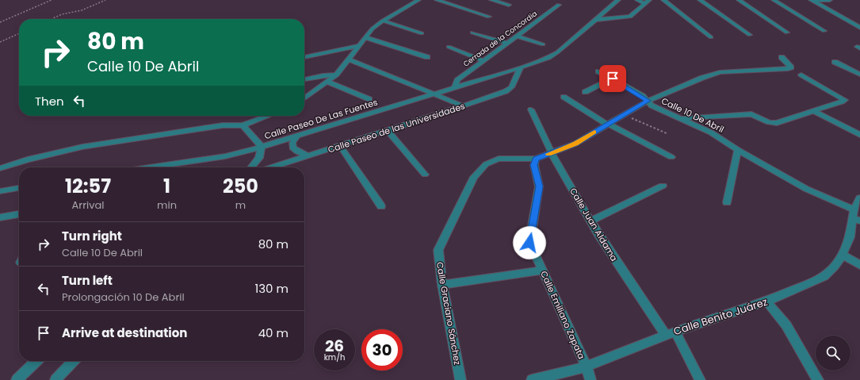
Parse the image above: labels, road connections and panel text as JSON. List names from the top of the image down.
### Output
{
  "streets": {
    "street": [
      "Cerrada de la Concordia",
      "Calle 10 De Abril",
      "Calle Paseo De Las Fuentes",
      "Calle Paseo de las Universidades",
      "Calle Juan Aldama",
      "Calle Graciano Sánchez",
      "Calle Emiliano Zapata",
      "Calle Benito Juárez"
    ]
  },
  "crossings": [
    ["Cerrada de la Concordia", "Calle Paseo De Las Fuentes"],
    ["Calle 10 De Abril", "Calle Juan Aldama"],
    ["Calle 10 De Abril", "Calle Graciano Sánchez"],
    ["Calle 10 De Abril", "Calle Emiliano Zapata"],
    ["Calle 10 De Abril", "Calle Benito Juárez"],
    ["Calle Paseo De Las Fuentes", "Calle Paseo de las Universidades"],
    ["Calle Juan Aldama", "Calle Benito Juárez"],
    ["Calle Emiliano Zapata", "Calle Benito Juárez"]
  ],
  "page": {
    "turn": ["80 m", "Calle 10 De Abril"],
    "then": "Then",
    "eta": [
      "12:57",
      "Arrival",
      "1",
      "min",
      "250",
      "m"
    ],
    "list": [
      {
        "name": "Turn right",
        "note": "Calle 10 De Abril",
        "value": "80 m"
      },
      {
        "name": "Turn left",
        "note": "Prolongación 10 De Abril",
        "value": "130 m"
      },
      {
        "name": "Arrive at destination",
        "value": "40 m"
      }
    ],
    "speed": "26 km/h",
    "limit": "30"
  }
}
